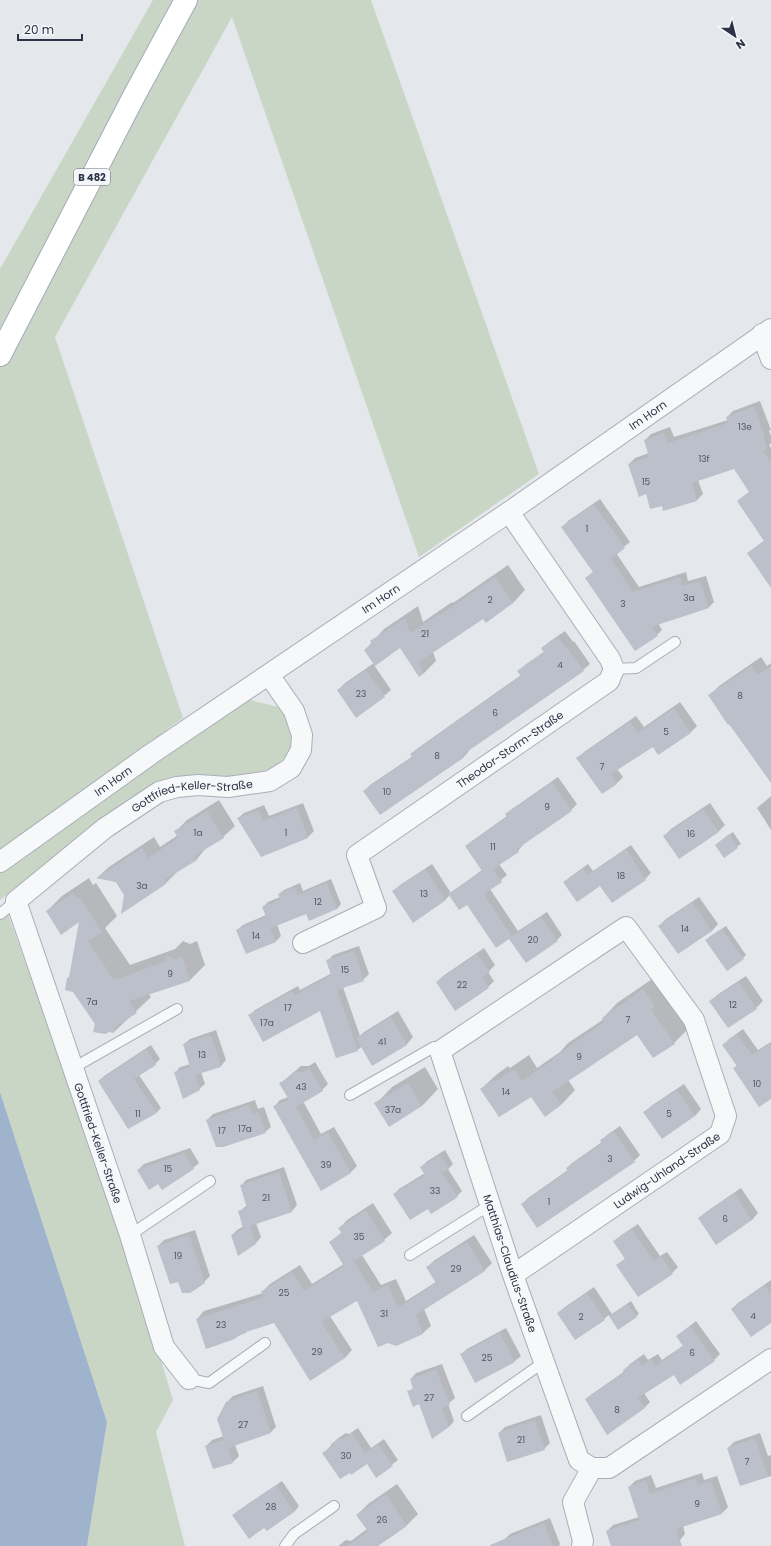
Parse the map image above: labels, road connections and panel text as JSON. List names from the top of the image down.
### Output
{
  "streets": {
    "main road": ["B 482"],
    "street": [
      "Im Horn",
      "Theodor-Storm-Straße",
      "Gottfried-Keller-Straße",
      "Ludwig-Uhland-Straße",
      "Matthias-Claudius-Straße"
    ]
  },
  "crossings": [
    ["Im Horn", "Gottfried-Keller-Straße"],
    ["Ludwig-Uhland-Straße", "Matthias-Claudius-Straße"]
  ],
  "house_numbers": [
    "13e",
    "13f",
    "15",
    "1",
    "3a",
    "2",
    "3",
    "21",
    "4",
    "23",
    "8",
    "6",
    "5",
    "8",
    "7",
    "10",
    "9",
    "1a",
    "1",
    "16",
    "11",
    "18",
    "3a",
    "13",
    "12",
    "14",
    "14",
    "20",
    "15",
    "9",
    "22",
    "7a",
    "12",
    "17",
    "7",
    "17a",
    "41",
    "13",
    "9",
    "10",
    "43",
    "14",
    "37a",
    "11",
    "5",
    "17a",
    "17",
    "3",
    "39",
    "15",
    "33",
    "21",
    "1",
    "6",
    "35",
    "19",
    "29",
    "25",
    "31",
    "4",
    "2",
    "23",
    "29",
    "6",
    "25",
    "27",
    "8",
    "27",
    "21",
    "30",
    "7",
    "9",
    "28",
    "26"
  ],
  "scale_bar": "20 m",
  "north": "bottom right"
}
